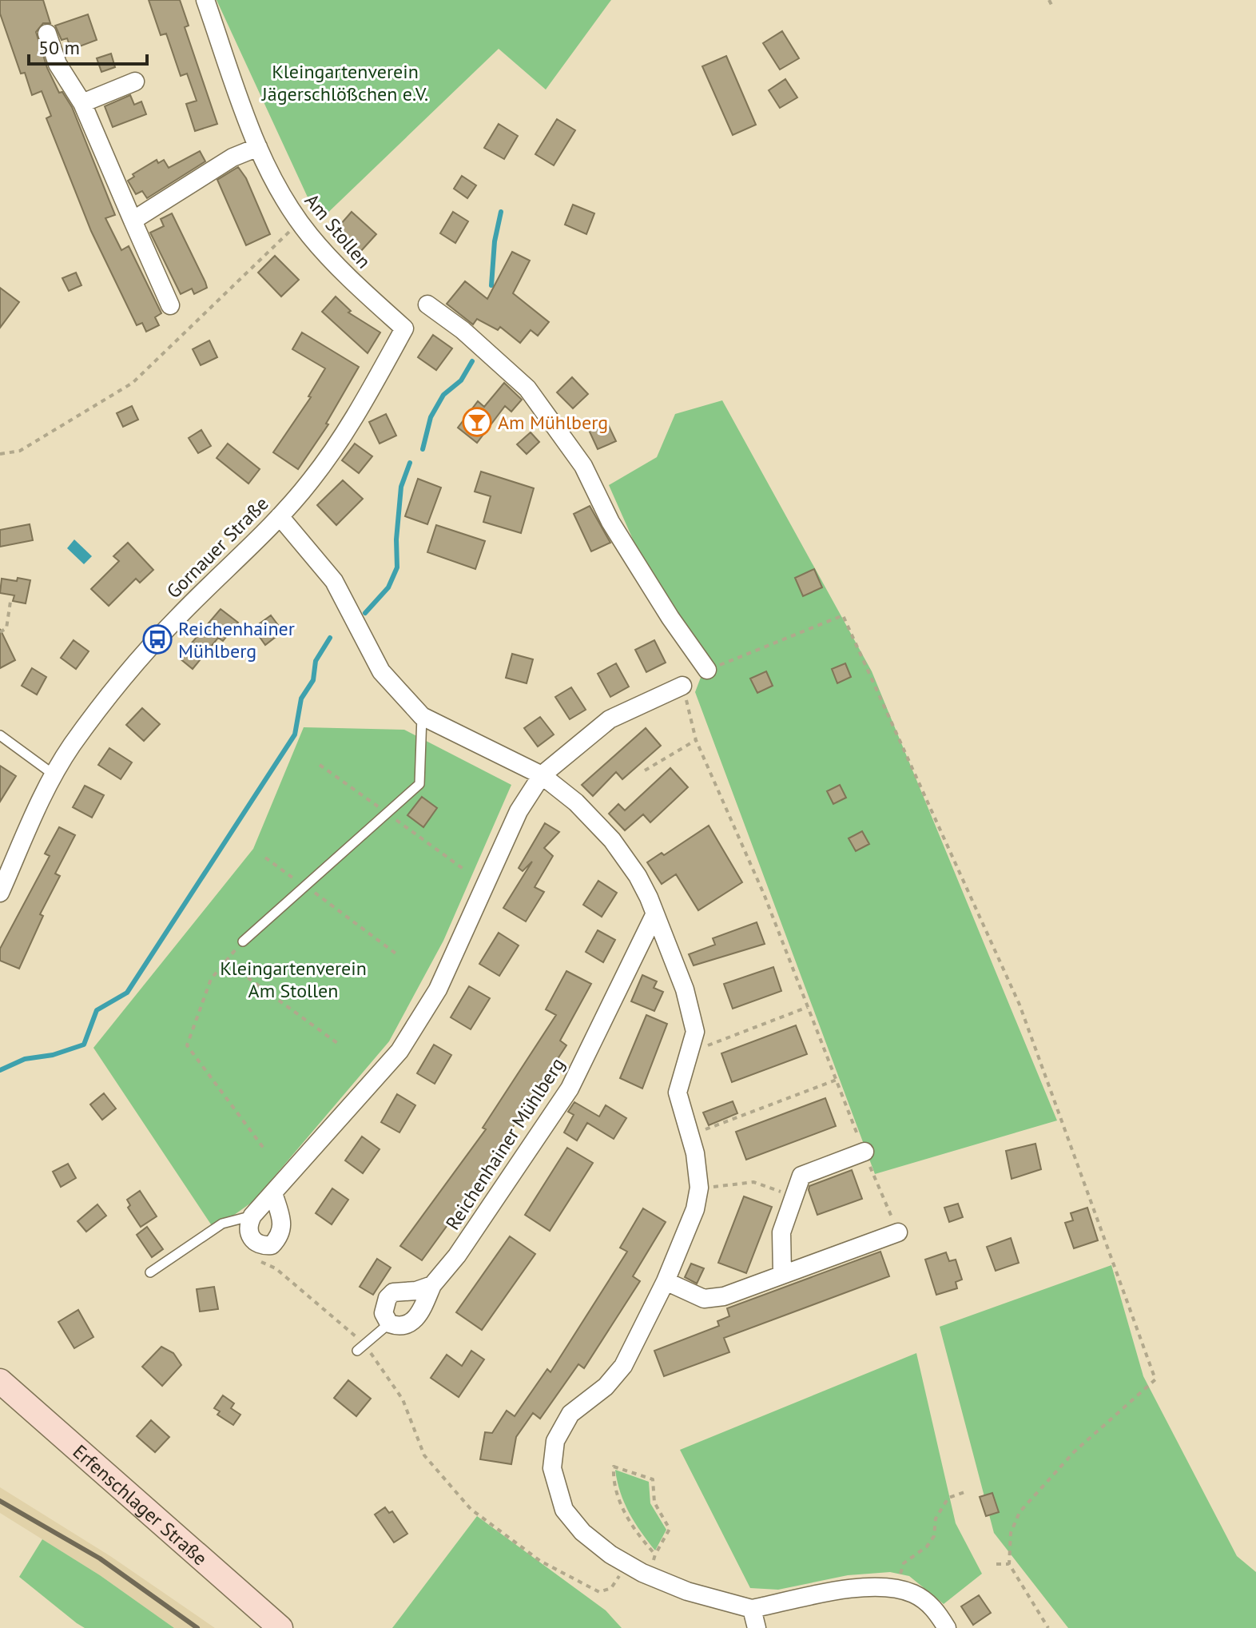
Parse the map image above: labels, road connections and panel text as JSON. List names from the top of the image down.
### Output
{
  "streets": {
    "main road": ["Erfenschlager Straße"],
    "street": ["Am Stollen", "Gornauer Straße", "Reichenhainer Mühlberg"]
  },
  "crossings": [
    ["Am Stollen", "Gornauer Straße"]
  ],
  "parks": ["Kleingartenverein Jägerschlößchen e.V.", "Kleingartenverein Am Stollen"],
  "places": {
    "bar": ["Am Mühlberg"],
    "bus stop": ["Reichenhainer Mühlberg"]
  },
  "scale_bar": "50 m"
}
